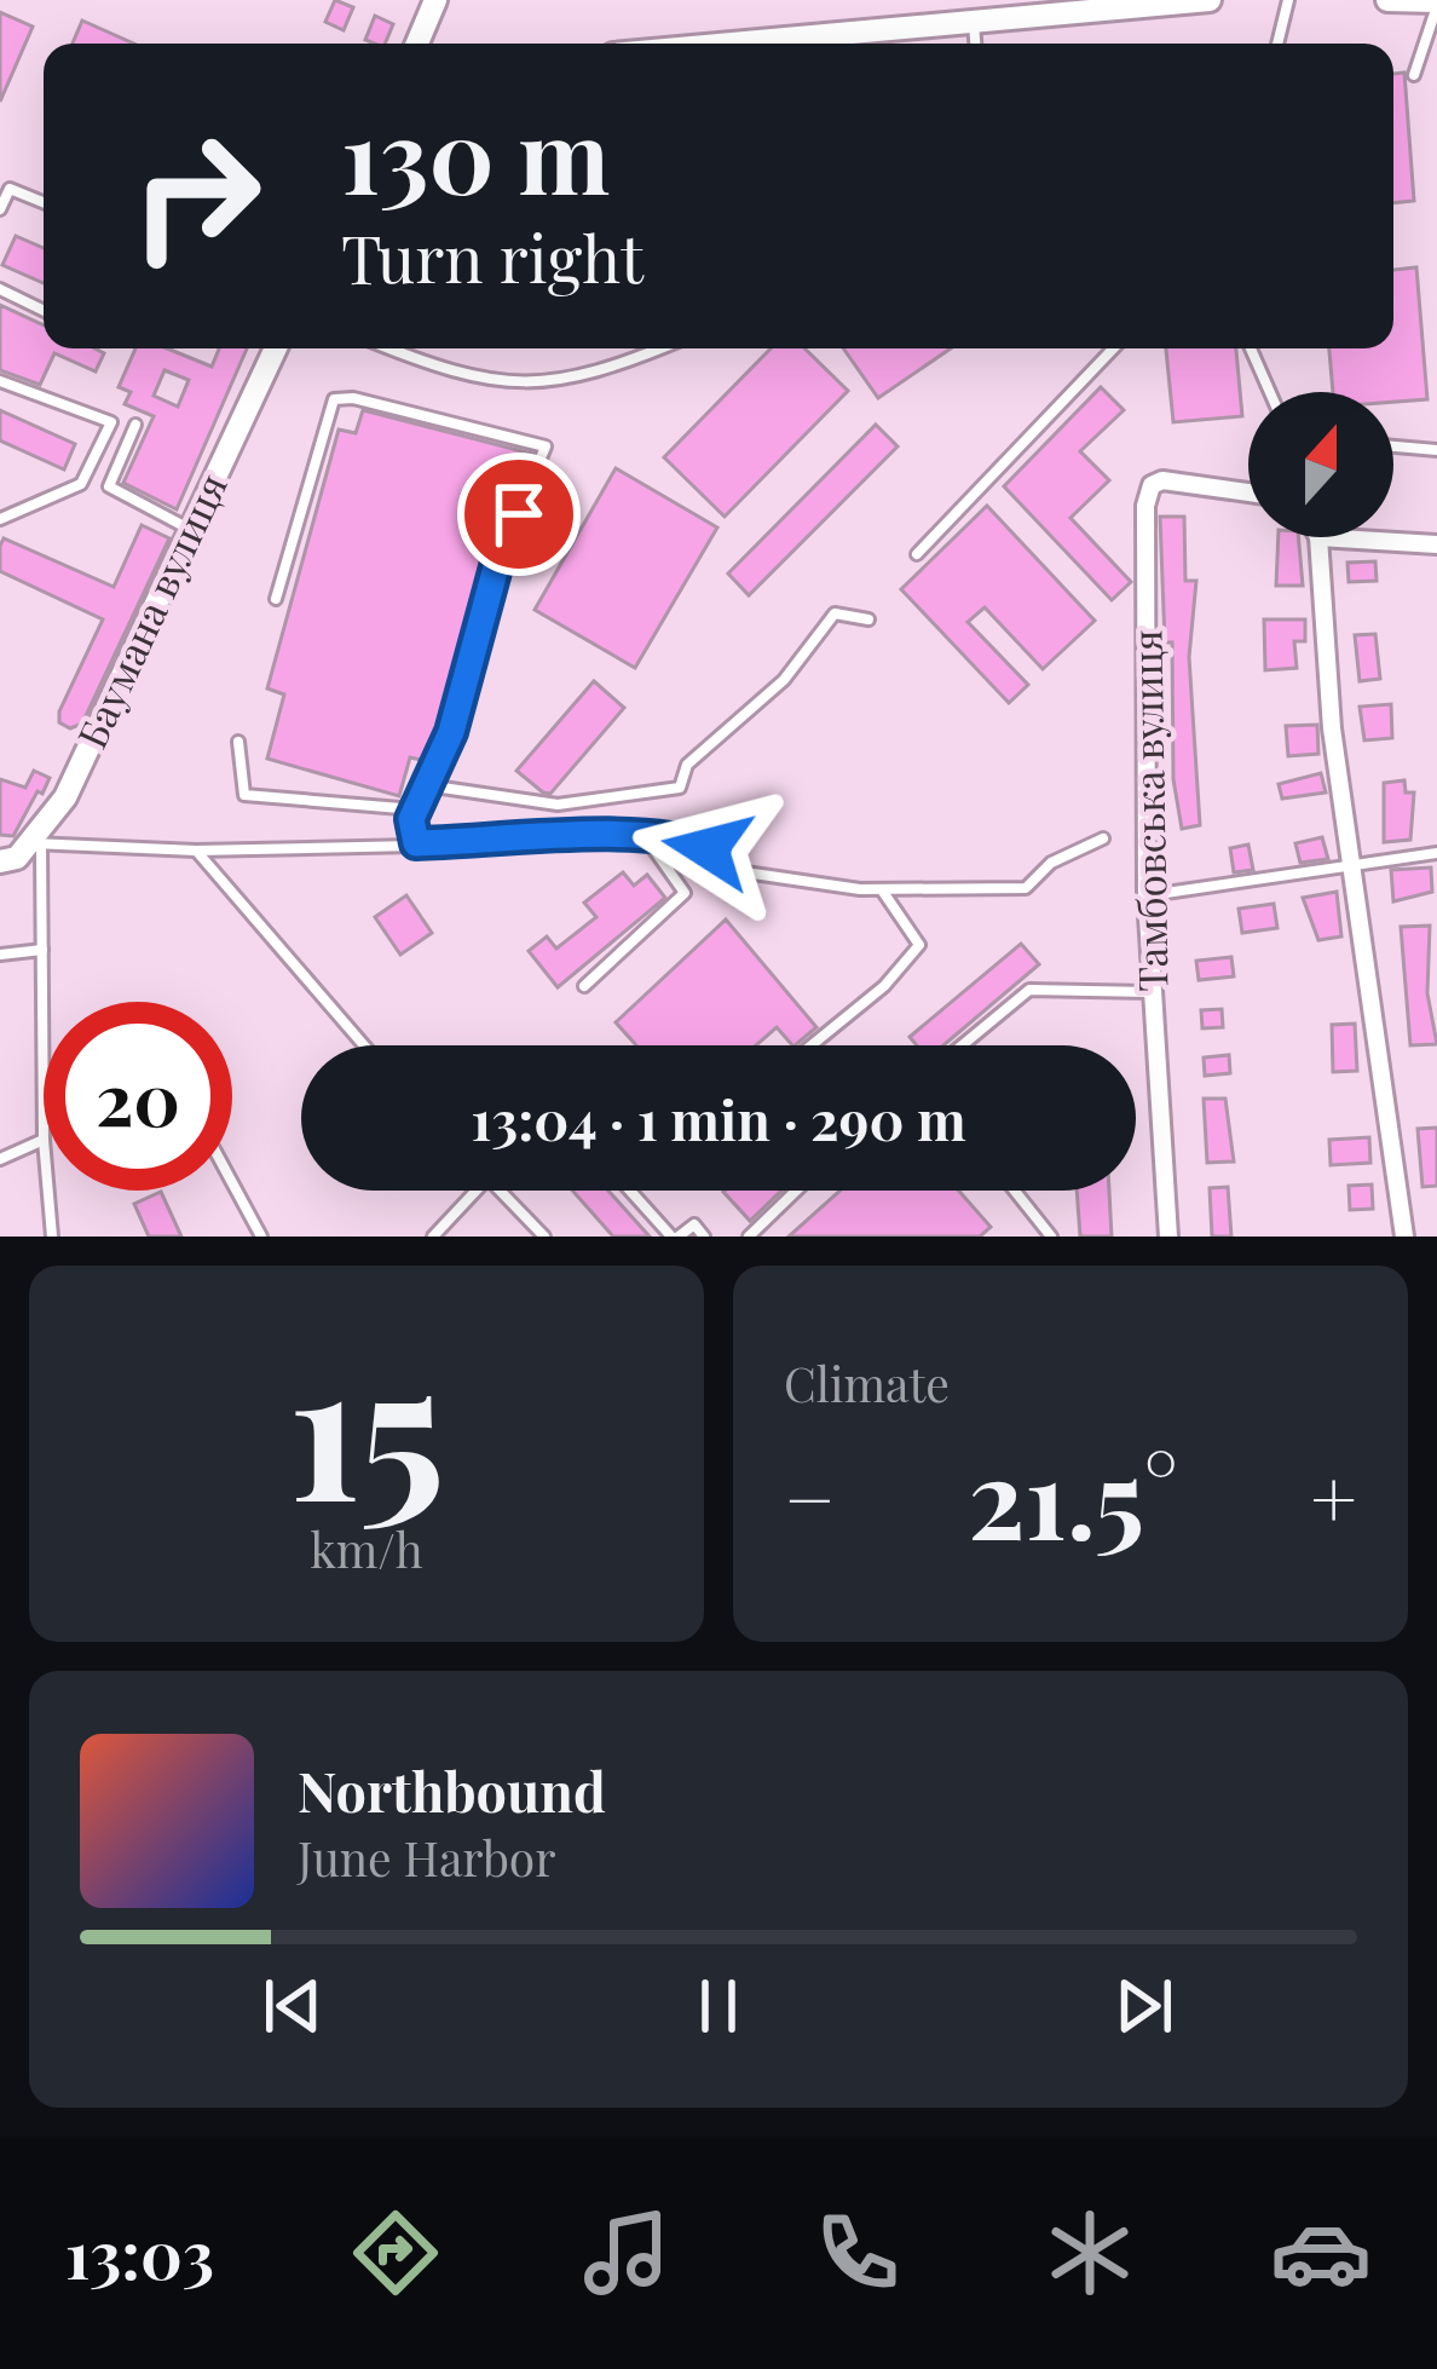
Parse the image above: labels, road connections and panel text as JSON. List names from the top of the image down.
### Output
{
  "streets": {
    "main road": ["Баумана вулиця"],
    "street": ["Тамбовська вулиця"]
  },
  "north": "top",
  "page": {
    "turn": ["130 m", "Turn right"],
    "limit": "20",
    "trip": "13:04 · 1 min · 290 m",
    "tile": [
      ["15", "km/h"],
      "Climate"
    ],
    "heat": ["−", "21.5°", "+"],
    "song": ["Northbound", "June Harbor"],
    "tabs": "13:03"
  }
}
